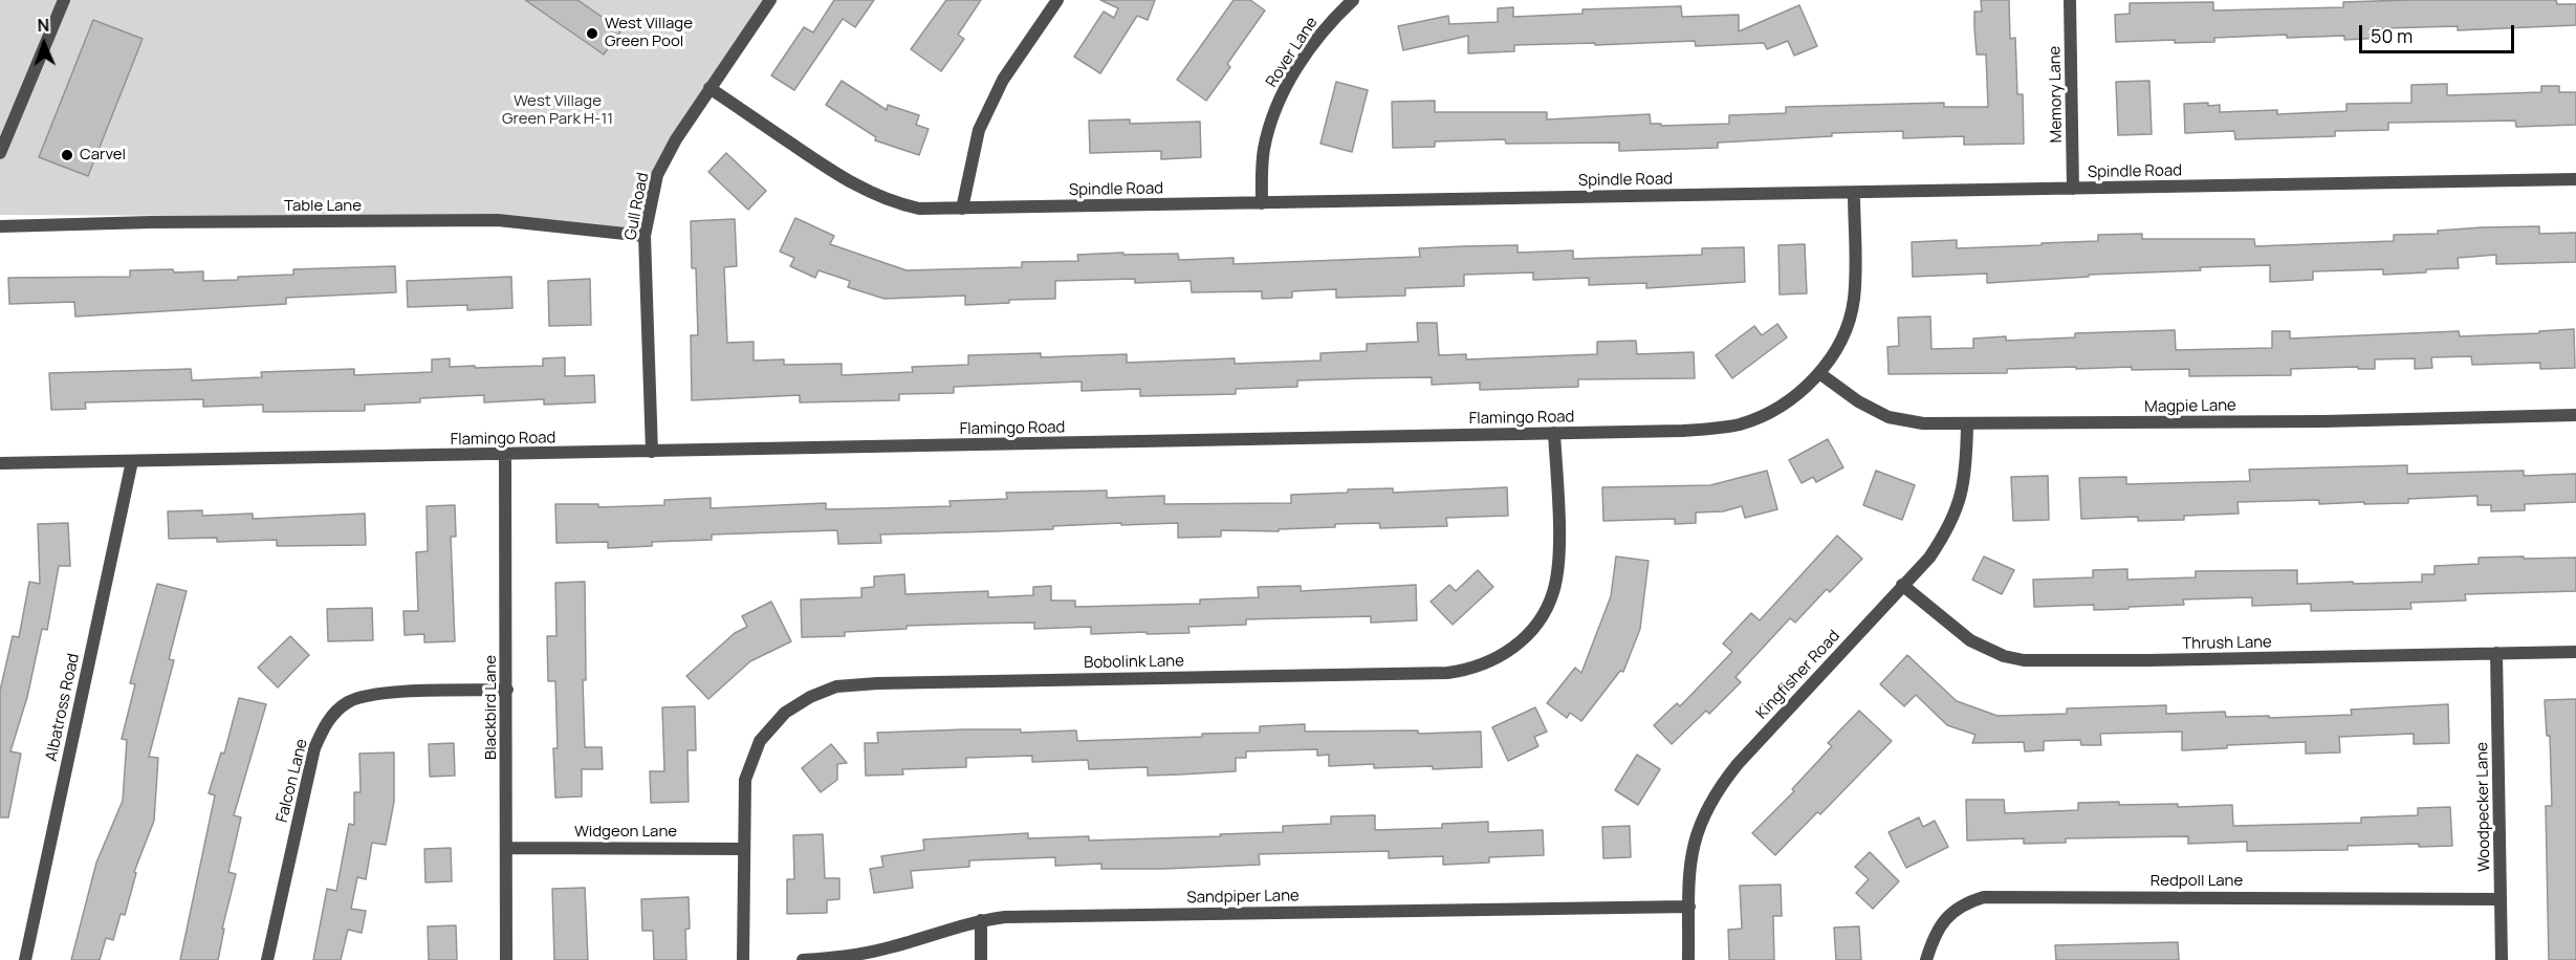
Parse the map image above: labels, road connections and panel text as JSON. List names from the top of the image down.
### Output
{
  "streets": {
    "street": [
      "Rover Lane",
      "Memory Lane",
      "Spindle Road",
      "Table Lane",
      "Gull Road",
      "Magpie Lane",
      "Flamingo Road",
      "Thrush Lane",
      "Bobolink Lane",
      "Kingfisher Road",
      "Albatross Road",
      "Blackbird Lane",
      "Falcon Lane",
      "Woodpecker Lane",
      "Widgeon Lane",
      "Redpoll Lane",
      "Sandpiper Lane"
    ]
  },
  "crossings": [
    ["Rover Lane", "Spindle Road"],
    ["Memory Lane", "Spindle Road"],
    ["Spindle Road", "Gull Road"],
    ["Spindle Road", "Flamingo Road"],
    ["Table Lane", "Gull Road"],
    ["Gull Road", "Flamingo Road"],
    ["Magpie Lane", "Flamingo Road"],
    ["Magpie Lane", "Kingfisher Road"],
    ["Flamingo Road", "Bobolink Lane"],
    ["Flamingo Road", "Albatross Road"],
    ["Flamingo Road", "Blackbird Lane"],
    ["Thrush Lane", "Kingfisher Road"],
    ["Thrush Lane", "Woodpecker Lane"],
    ["Bobolink Lane", "Widgeon Lane"],
    ["Kingfisher Road", "Sandpiper Lane"],
    ["Blackbird Lane", "Falcon Lane"],
    ["Blackbird Lane", "Widgeon Lane"],
    ["Woodpecker Lane", "Redpoll Lane"]
  ],
  "parks": ["West Village Green Park H-11"],
  "places": ["West Village Green Pool", "Carvel"],
  "scale_bar": "50 m",
  "north": "top"
}
